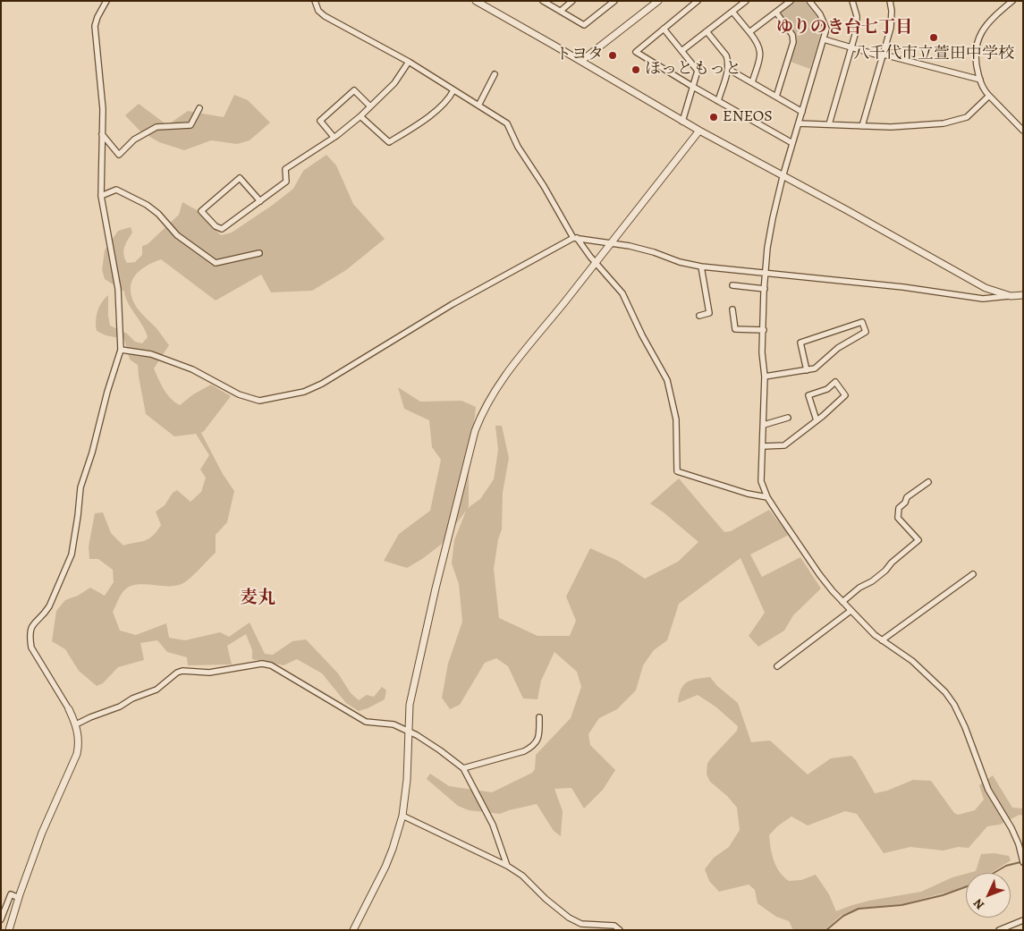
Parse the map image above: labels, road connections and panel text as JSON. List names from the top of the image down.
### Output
{
  "districts": ["ゆりのき台七丁目", "麦丸"],
  "places": [
    "八千代市立萱田中学校",
    "トヨタ",
    "ほっともっと",
    "ENEOS"
  ],
  "north": "bottom left"
}
